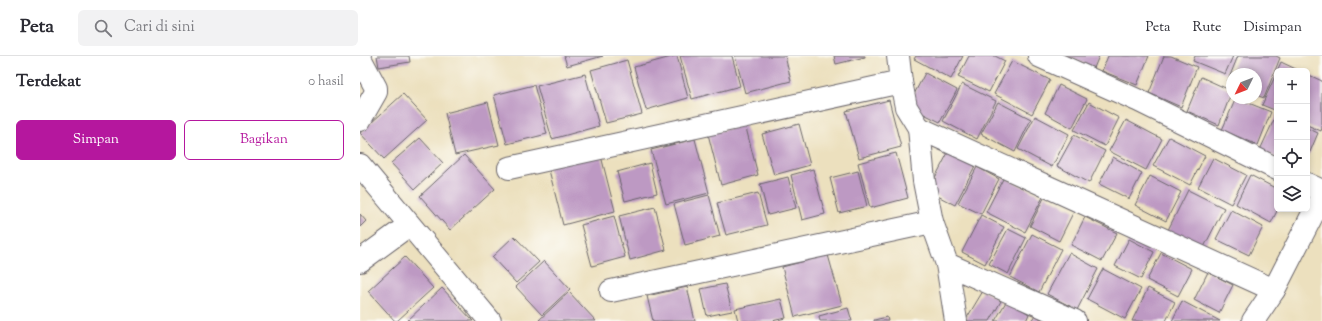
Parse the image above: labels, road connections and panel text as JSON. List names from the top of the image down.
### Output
{
  "north": "bottom left",
  "page": {
    "header": "Peta",
    "search": "Cari di sini",
    "nav": ["Peta", "Rute", "Disimpan"],
    "heading": ["Terdekat", "0 hasil"],
    "map_buttons": ["+", "−"],
    "buttons": ["Simpan", "Bagikan"]
  }
}
